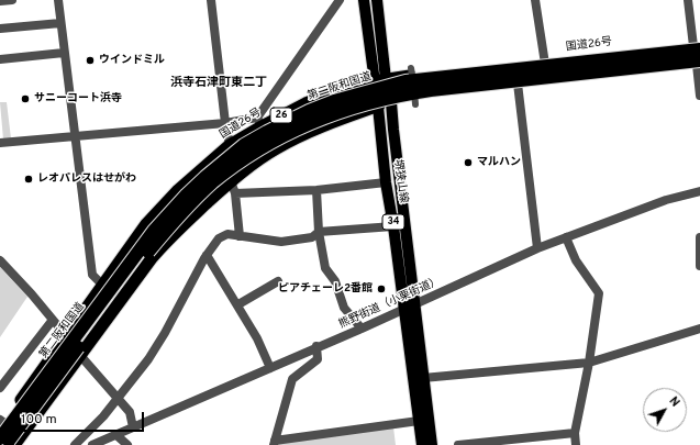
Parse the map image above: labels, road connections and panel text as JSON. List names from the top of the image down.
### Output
{
  "streets": {
    "highway": ["国道26号", "第二阪和国道", "26"],
    "main road": ["堺狭山線", "34"],
    "street": ["熊野街道（小栗街道）"]
  },
  "crossings": [
    ["国道26号", "第二阪和国道"],
    ["国道26号", "堺狭山線"],
    ["第二阪和国道", "26"],
    ["26", "堺狭山線"],
    ["堺狭山線", "熊野街道（小栗街道）"]
  ],
  "districts": ["浜寺石津町東二丁"],
  "places": [
    "ウインドミル",
    "サニーコート浜寺",
    "マルハン",
    "レオパレスはせがわ",
    "ピアチェーレ2番館"
  ],
  "scale_bar": "100 m",
  "north": "top right"
}
